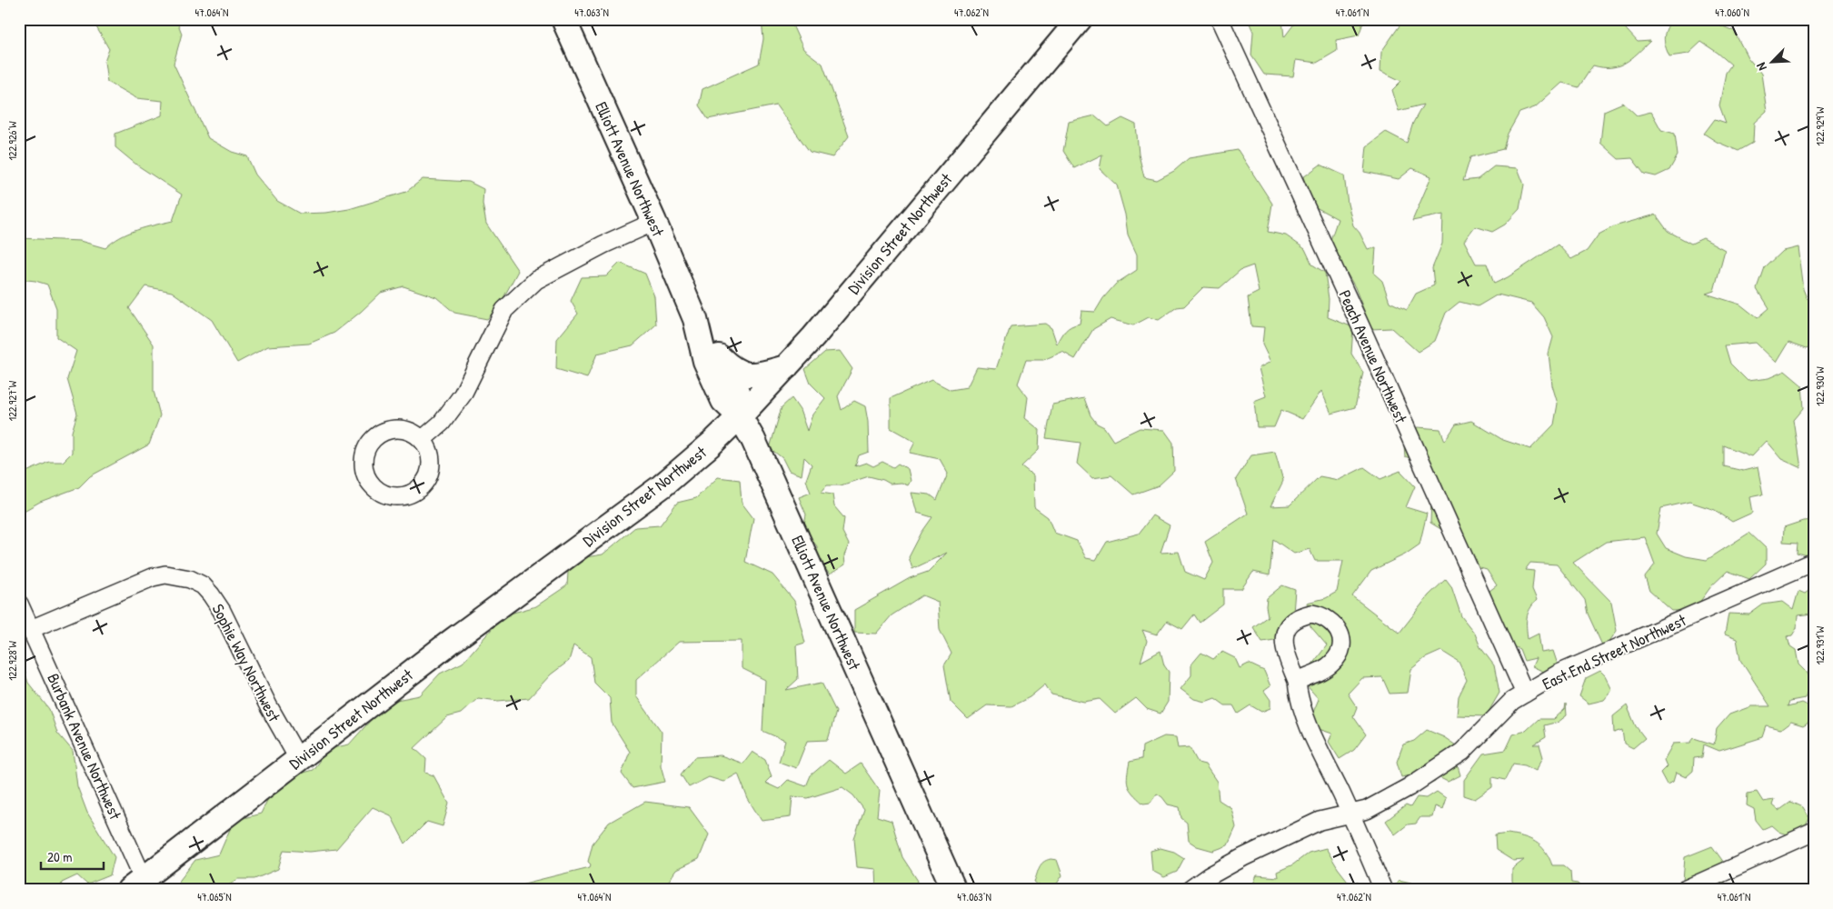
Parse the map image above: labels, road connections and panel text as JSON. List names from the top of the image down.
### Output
{
  "streets": {
    "street": [
      "Elliott Avenue Northwest",
      "Division Street Northwest",
      "Peach Avenue Northwest",
      "East End Street Northwest",
      "Sophie Way Northwest",
      "Burbank Avenue Northwest"
    ]
  },
  "crossings": [
    ["Elliott Avenue Northwest", "Division Street Northwest"],
    ["Division Street Northwest", "Sophie Way Northwest"],
    ["Division Street Northwest", "Burbank Avenue Northwest"],
    ["Peach Avenue Northwest", "East End Street Northwest"],
    ["Sophie Way Northwest", "Burbank Avenue Northwest"]
  ],
  "scale_bar": "20 m",
  "north": "bottom left",
  "coordinates": [
    "47.064°N",
    "47.063°N",
    "47.062°N",
    "47.061°N",
    "47.060°N",
    "122.929°W",
    "122.926°W",
    "122.930°W",
    "122.927°W",
    "122.931°W",
    "122.928°W",
    "47.065°N"
  ]
}
